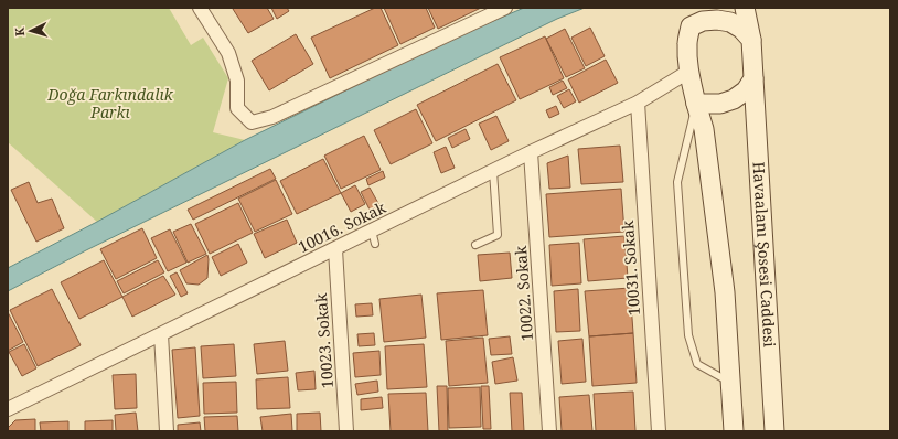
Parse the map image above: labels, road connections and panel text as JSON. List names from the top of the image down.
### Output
{
  "streets": {
    "street": [
      "10016. Sokak",
      "Havaalanı Şosesi Caddesi",
      "10031. Sokak",
      "10022. Sokak",
      "10023. Sokak"
    ]
  },
  "crossings": [
    ["10016. Sokak", "Havaalanı Şosesi Caddesi"],
    ["10016. Sokak", "10031. Sokak"],
    ["10016. Sokak", "10022. Sokak"],
    ["10016. Sokak", "10023. Sokak"]
  ],
  "parks": ["Doğa Farkındalık Parkı"],
  "north": "left"
}
